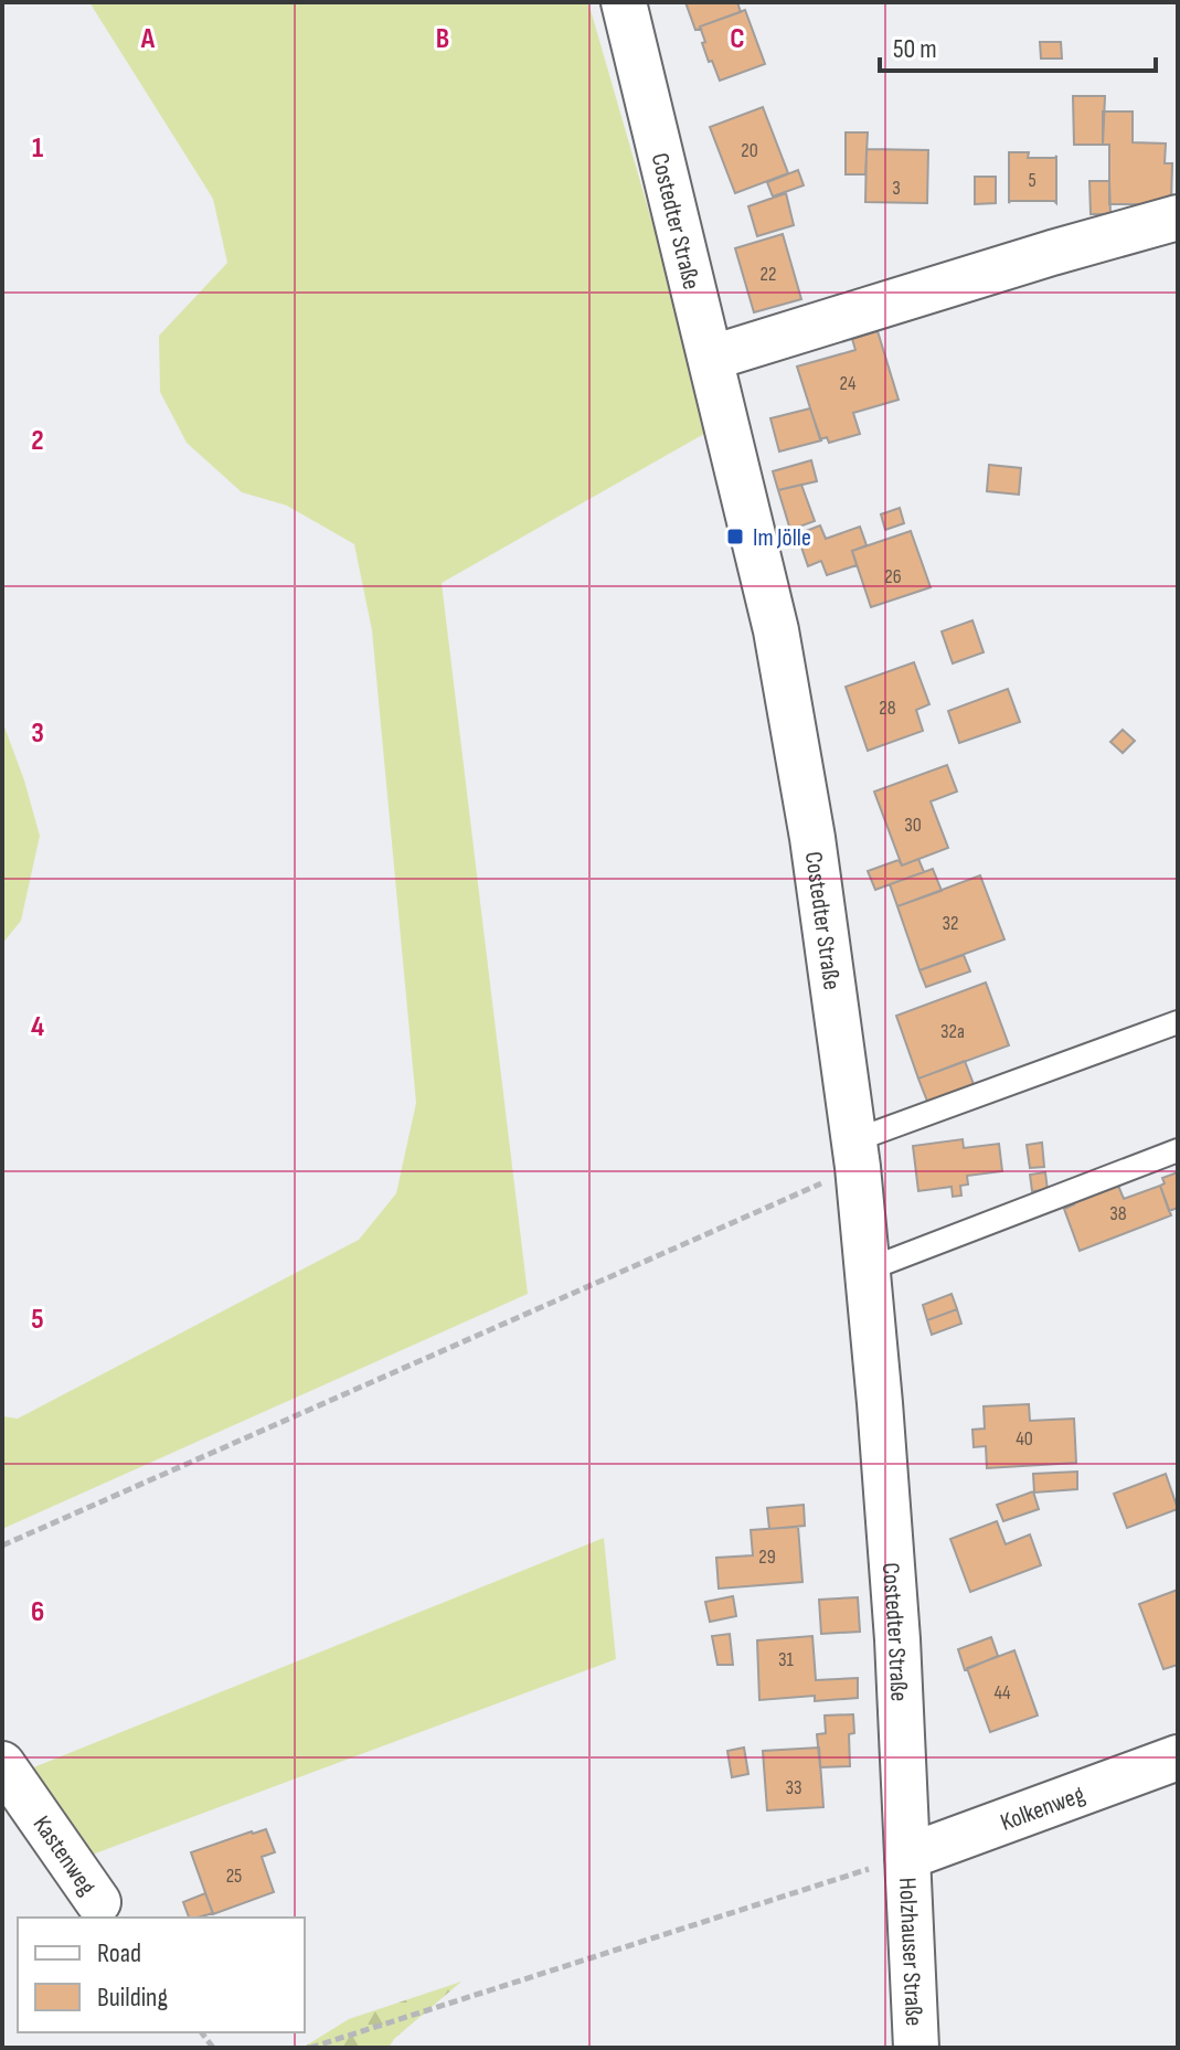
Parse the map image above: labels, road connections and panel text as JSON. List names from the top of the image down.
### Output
{
  "streets": {
    "street": [
      "Costedter Straße",
      "Kolkenweg",
      "Kastenweg",
      "Holzhauser Straße"
    ]
  },
  "crossings": [
    ["Costedter Straße", "Kolkenweg"],
    ["Costedter Straße", "Holzhauser Straße"],
    ["Kolkenweg", "Holzhauser Straße"]
  ],
  "places": {
    "transit": ["Im Jölle"]
  },
  "house_numbers": [
    "20",
    "5",
    "3",
    "22",
    "24",
    "26",
    "28",
    "30",
    "32",
    "32a",
    "38",
    "40",
    "29",
    "31",
    "44",
    "33",
    "25"
  ],
  "legend": ["Road", "Building"],
  "scale_bar": "50 m",
  "grid": {
    "columns": ["A", "B", "C"],
    "rows": [
      "1",
      "2",
      "3",
      "4",
      "5",
      "6"
    ]
  }
}
